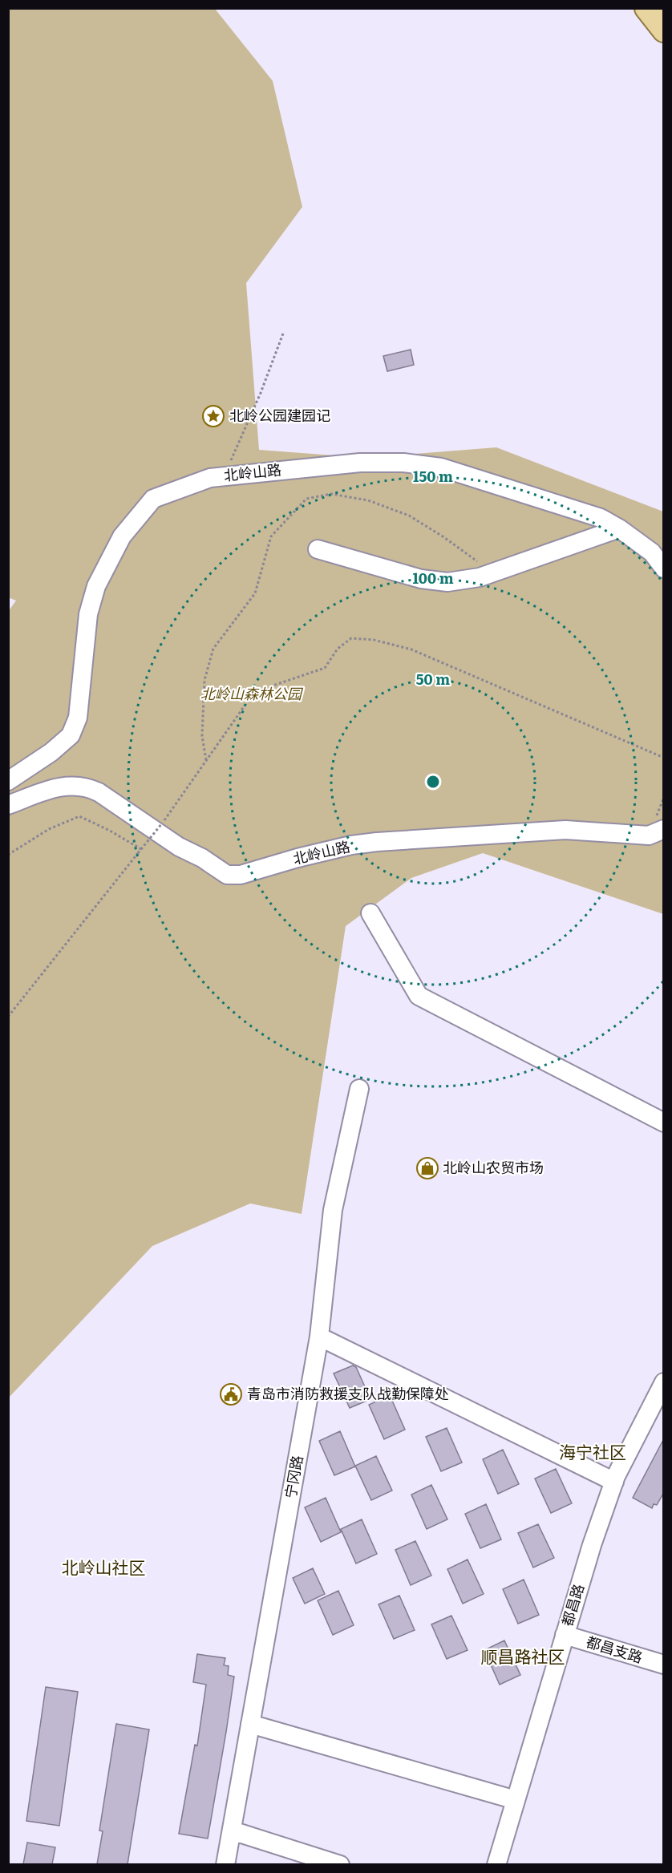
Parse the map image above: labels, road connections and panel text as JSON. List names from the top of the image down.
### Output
{
  "streets": {
    "street": [
      "北岭山路",
      "宁冈路",
      "都昌路",
      "都昌支路"
    ]
  },
  "crossings": [
    ["都昌路", "都昌支路"]
  ],
  "districts": ["海宁社区", "北岭山社区", "顺昌路社区"],
  "parks": ["北岭山森林公园"],
  "places": {
    "place": ["北岭公园建园记"],
    "shop": ["北岭山农贸市场"],
    "public building": ["青岛市消防救援支队战勤保障处"]
  },
  "rings": ["150 m", "100 m", "50 m"]
}
